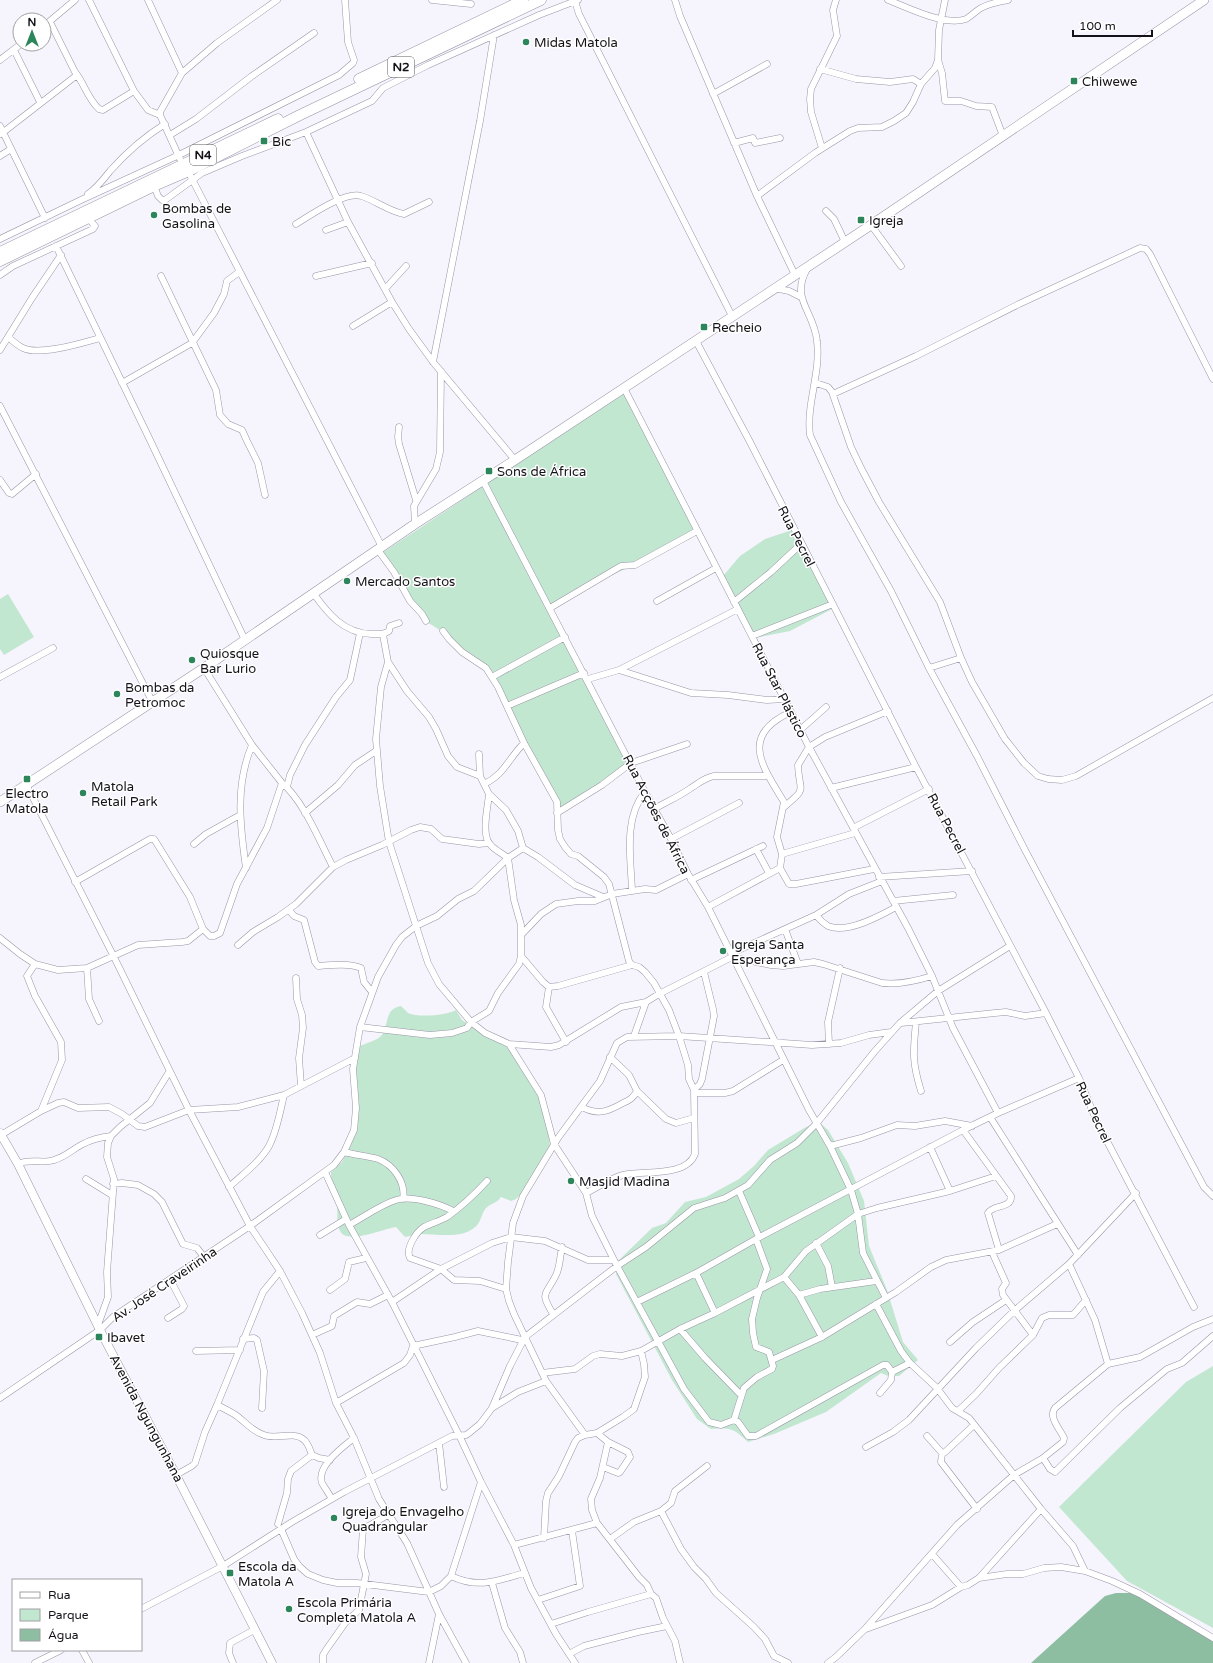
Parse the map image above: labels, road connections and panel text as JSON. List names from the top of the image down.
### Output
{
  "streets": {
    "highway": ["N2", "N4"],
    "street": [
      "Rua Pecrel",
      "Rua Star Plástico",
      "Rua Acções de África",
      "Av. José Craveirinha",
      "Avenida Ngungunhana"
    ]
  },
  "crossings": [
    ["N2", "N4"],
    ["Av. José Craveirinha", "Avenida Ngungunhana"]
  ],
  "places": {
    "other": [
      "Midas Matola",
      "Bombas de Gasolina",
      "Mercado Santos",
      "Quiosque Bar Lurio",
      "Bombas da Petromoc",
      "Matola Retail Park",
      "Igreja Santa Esperança",
      "Masjid Madina",
      "Igreja do Envagelho Quadrangular",
      "Escola Primária Completa Matola A"
    ],
    "transit": [
      "Chiwewe",
      "Bic",
      "Igreja",
      "Recheio",
      "Sons de África",
      "Electro Matola",
      "Ibavet",
      "Escola da Matola A"
    ]
  },
  "legend": ["Rua", "Parque", "Água"],
  "scale_bar": "100 m",
  "north": "top"
}
